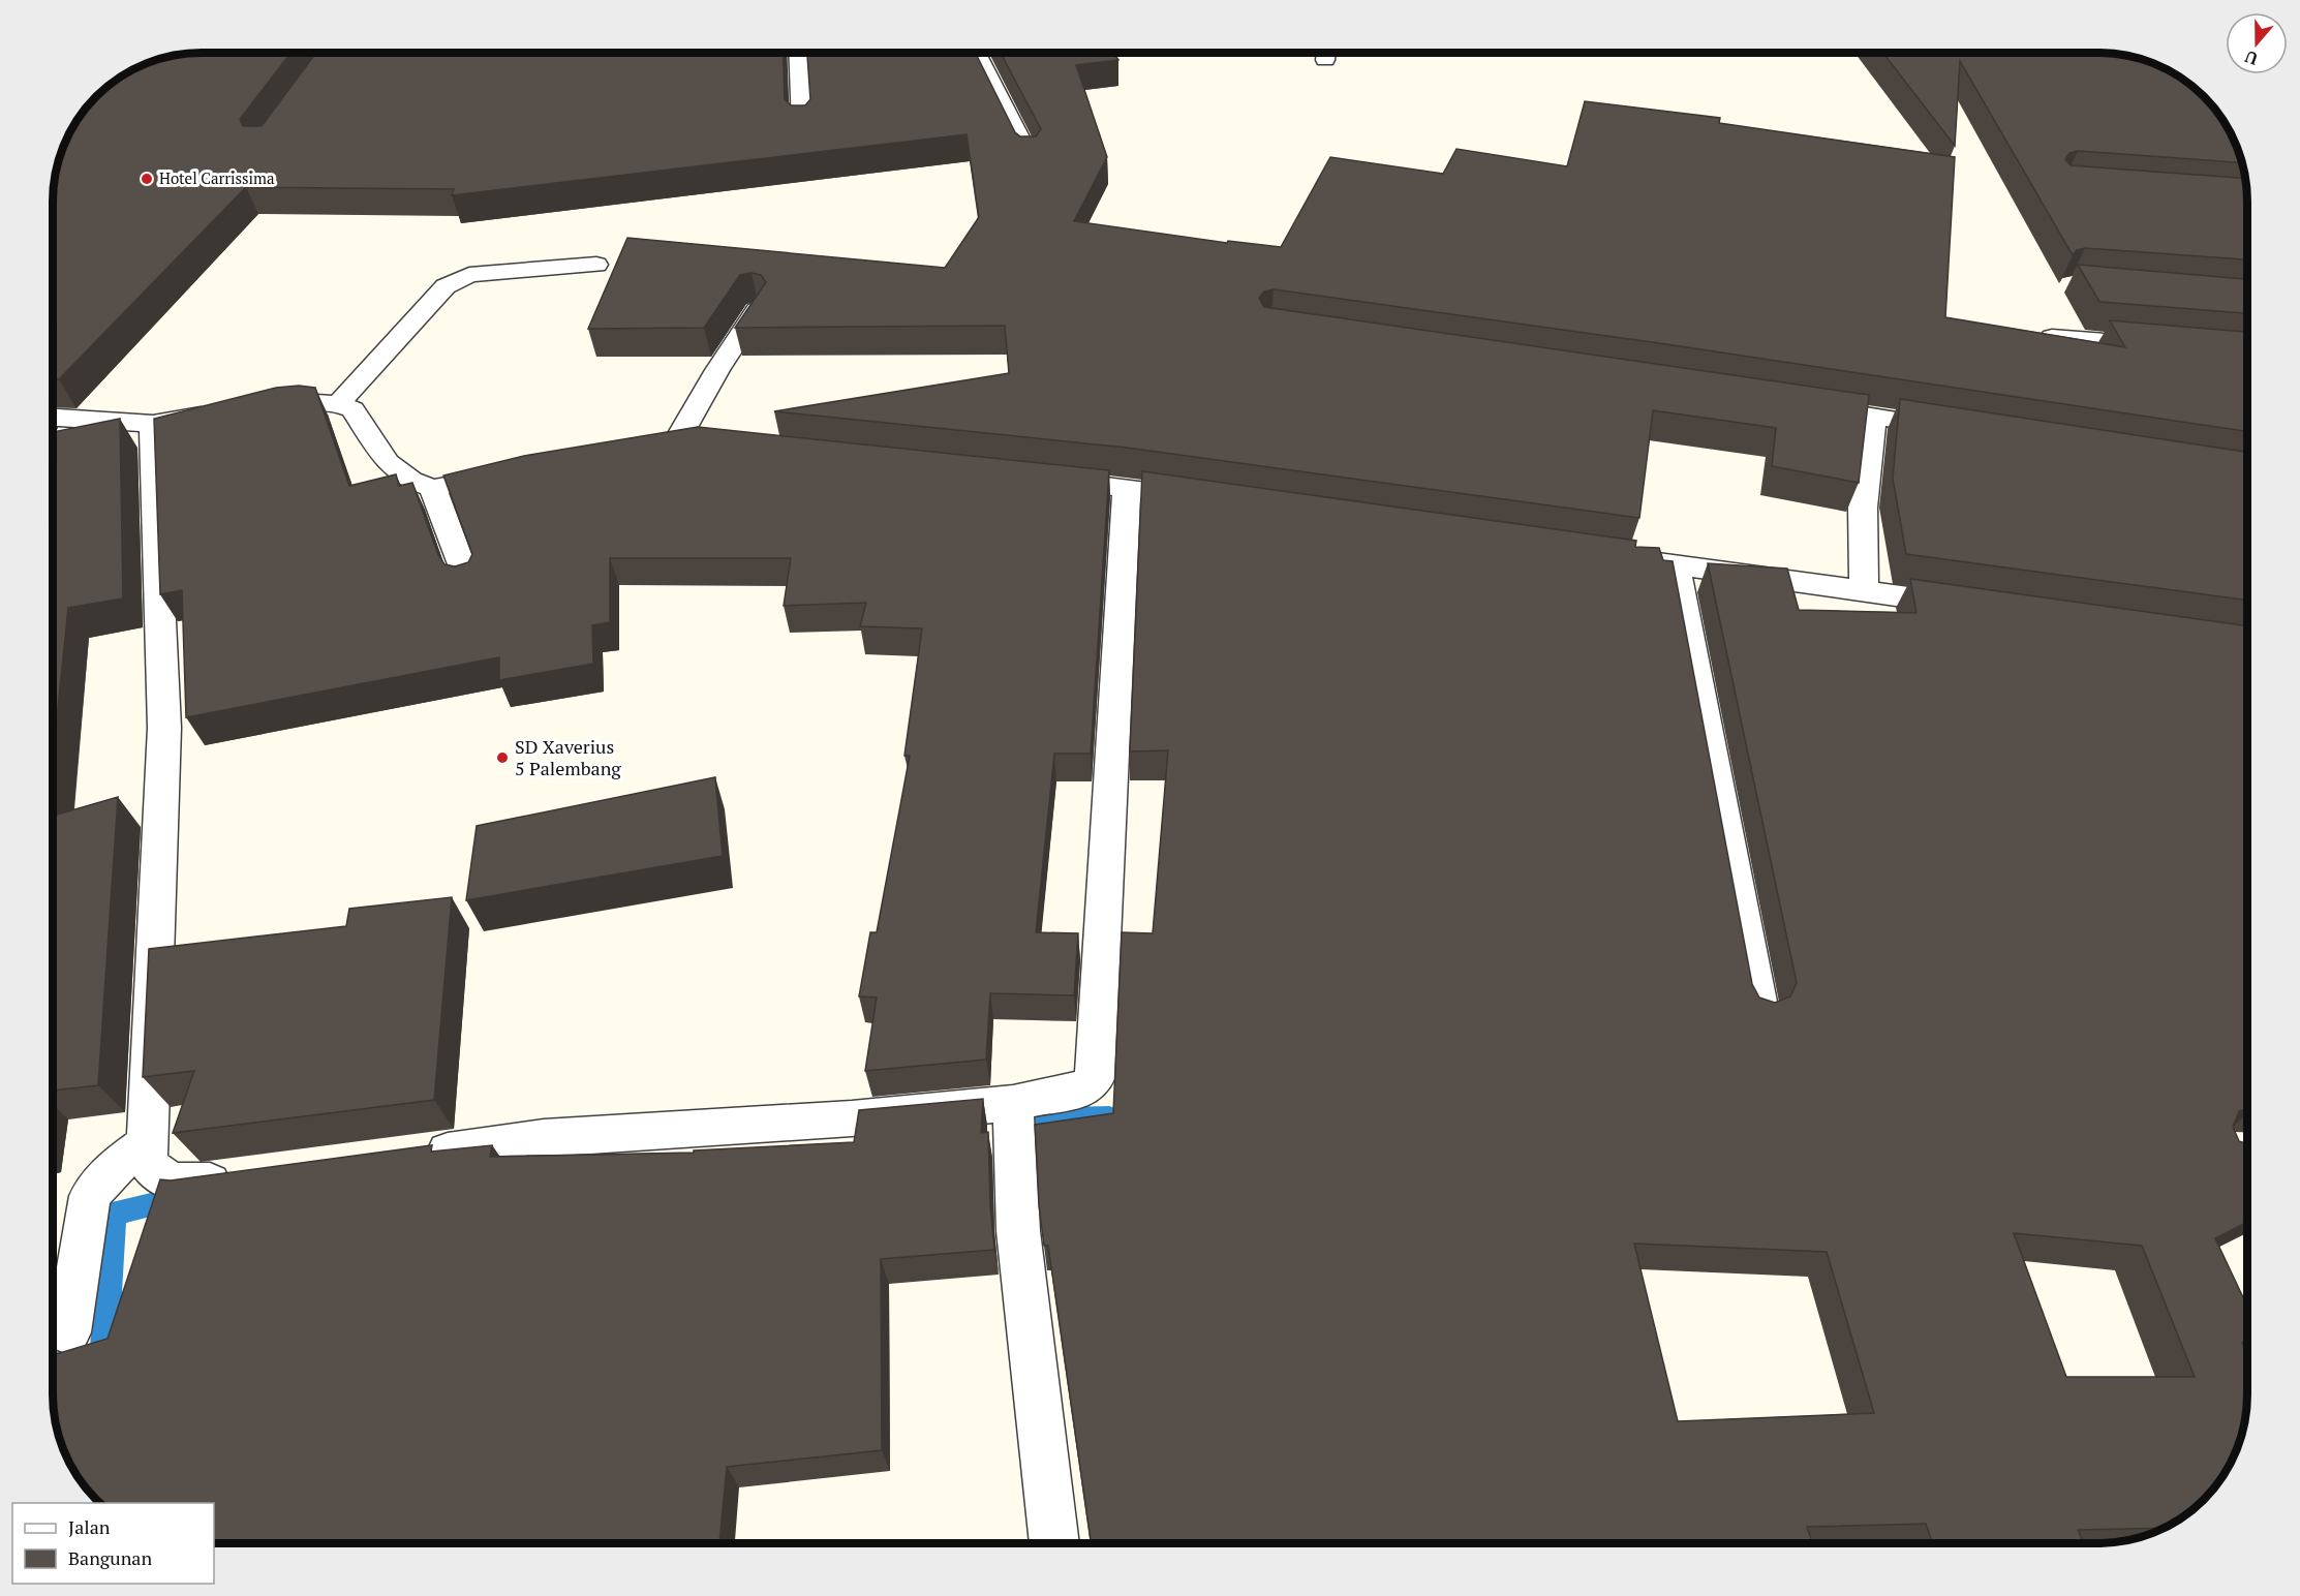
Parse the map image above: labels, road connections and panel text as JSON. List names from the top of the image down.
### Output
{
  "places": ["Hotel Carrissima", "SD Xaverius 5 Palembang"],
  "legend": ["Jalan", "Bangunan"],
  "north": "bottom"
}
